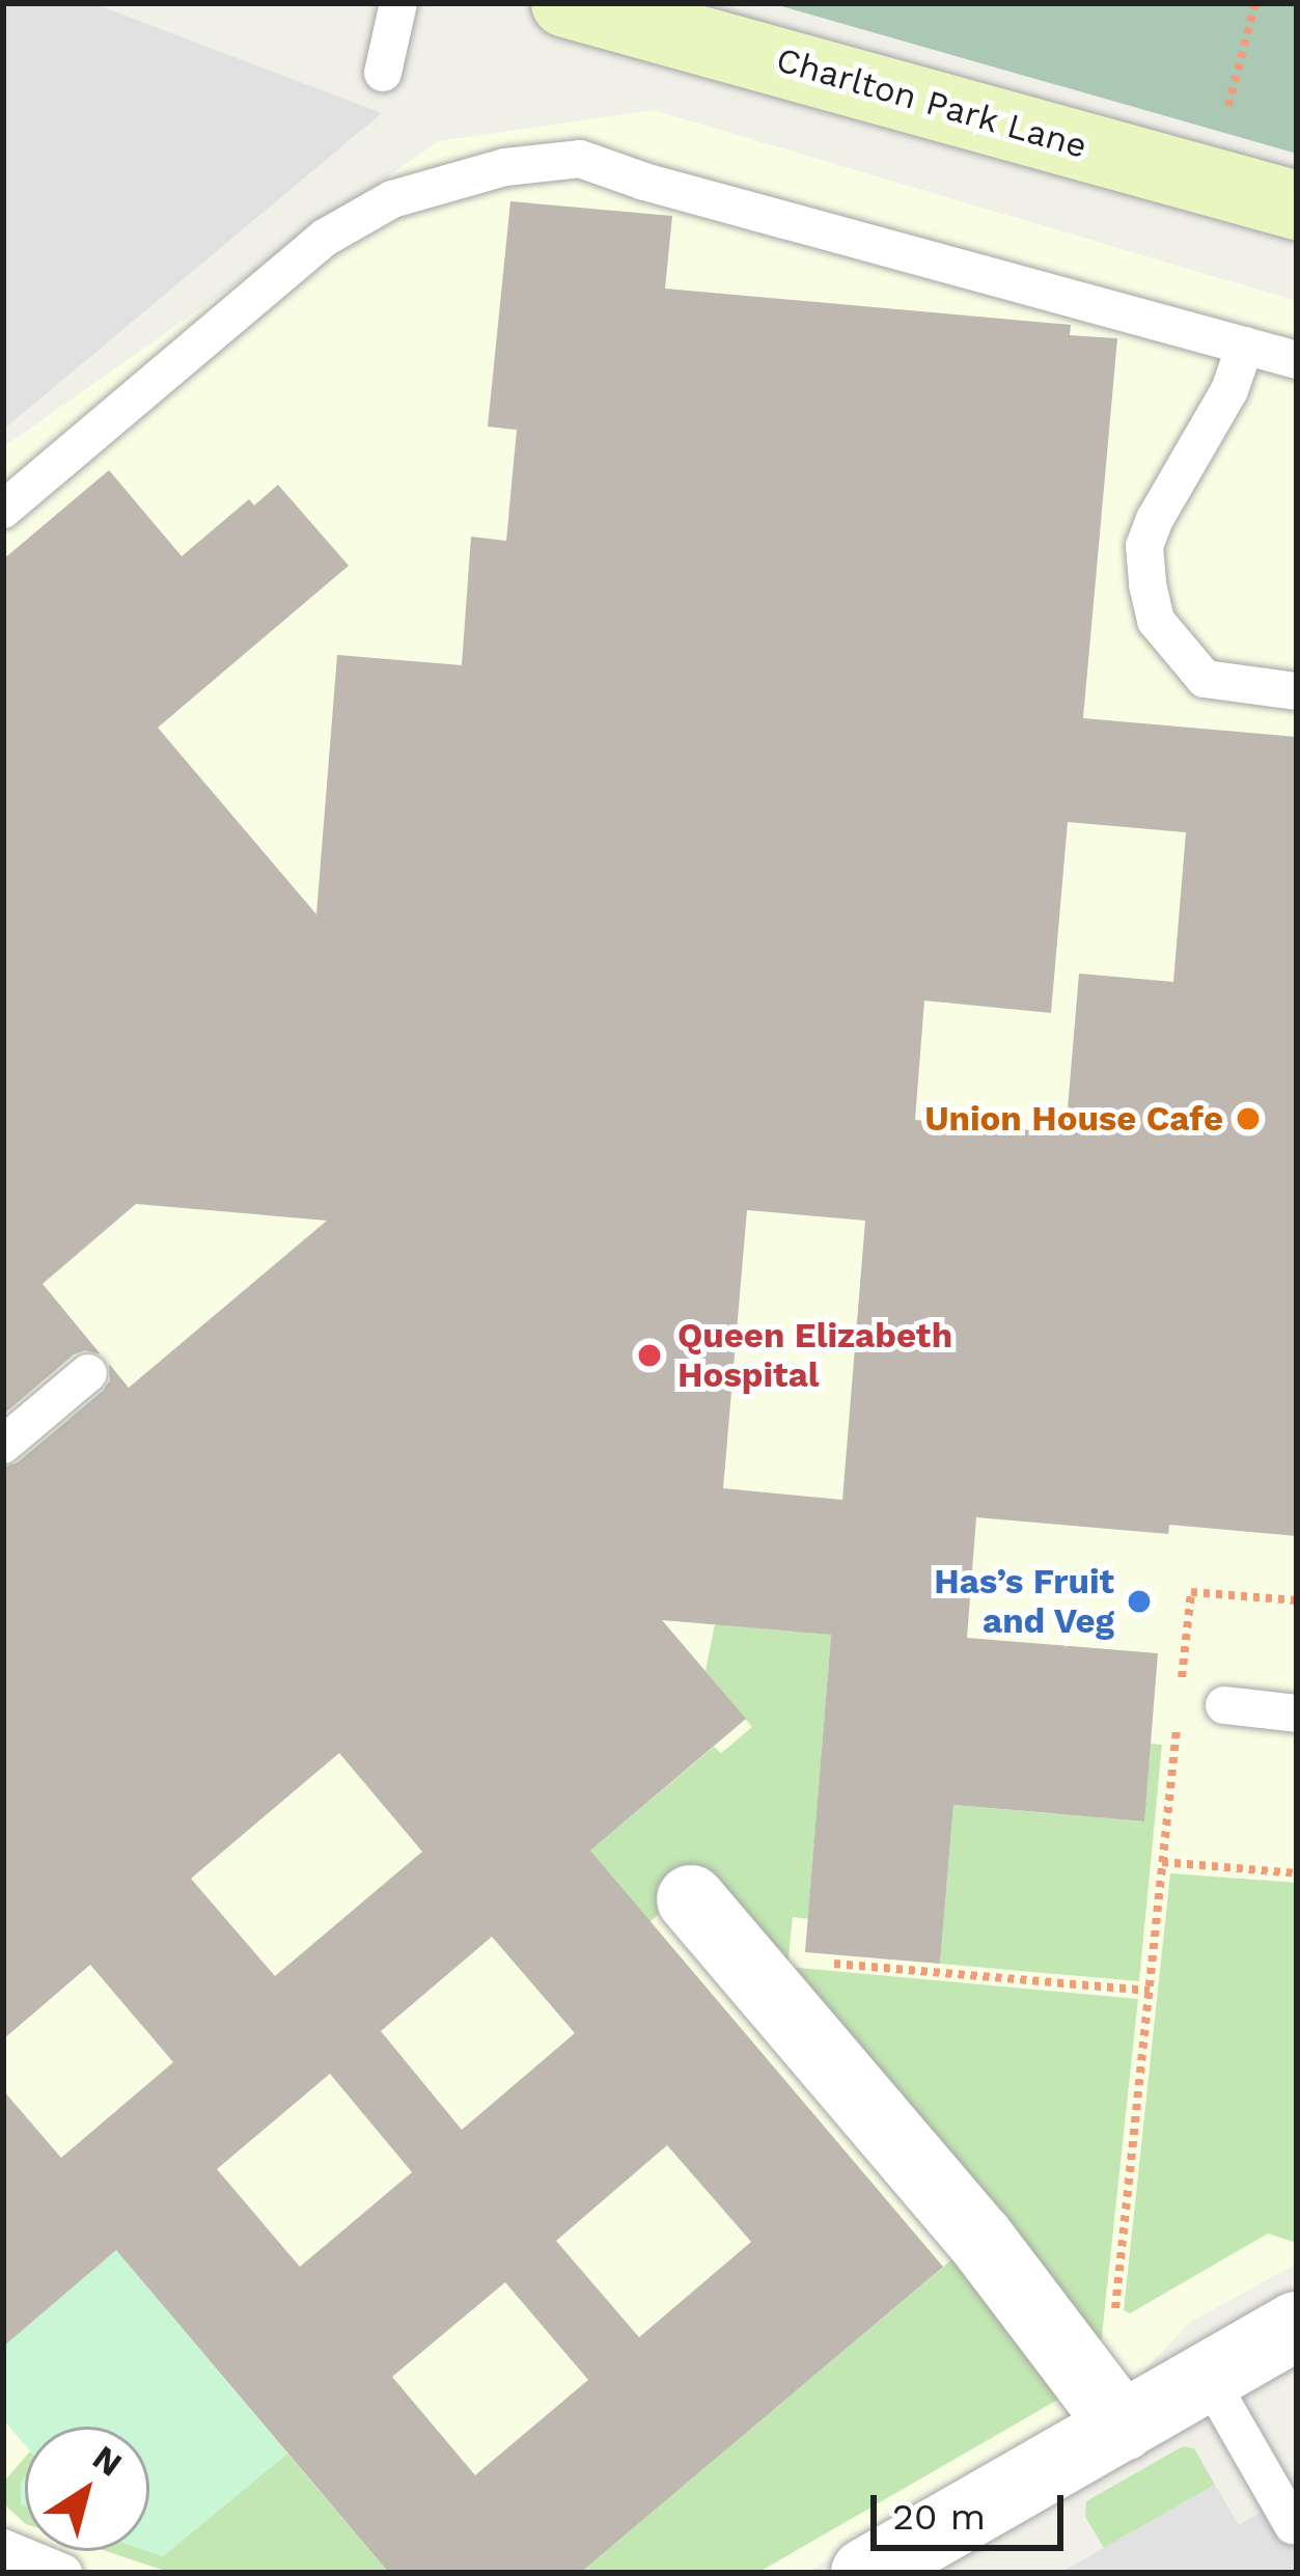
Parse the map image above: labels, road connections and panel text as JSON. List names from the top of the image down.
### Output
{
  "streets": {
    "street": ["Charlton Park Lane"]
  },
  "places": ["Union House Cafe", "Queen Elizabeth Hospital", "Has’s Fruit and Veg"],
  "scale_bar": "20 m",
  "north": "top right"
}
